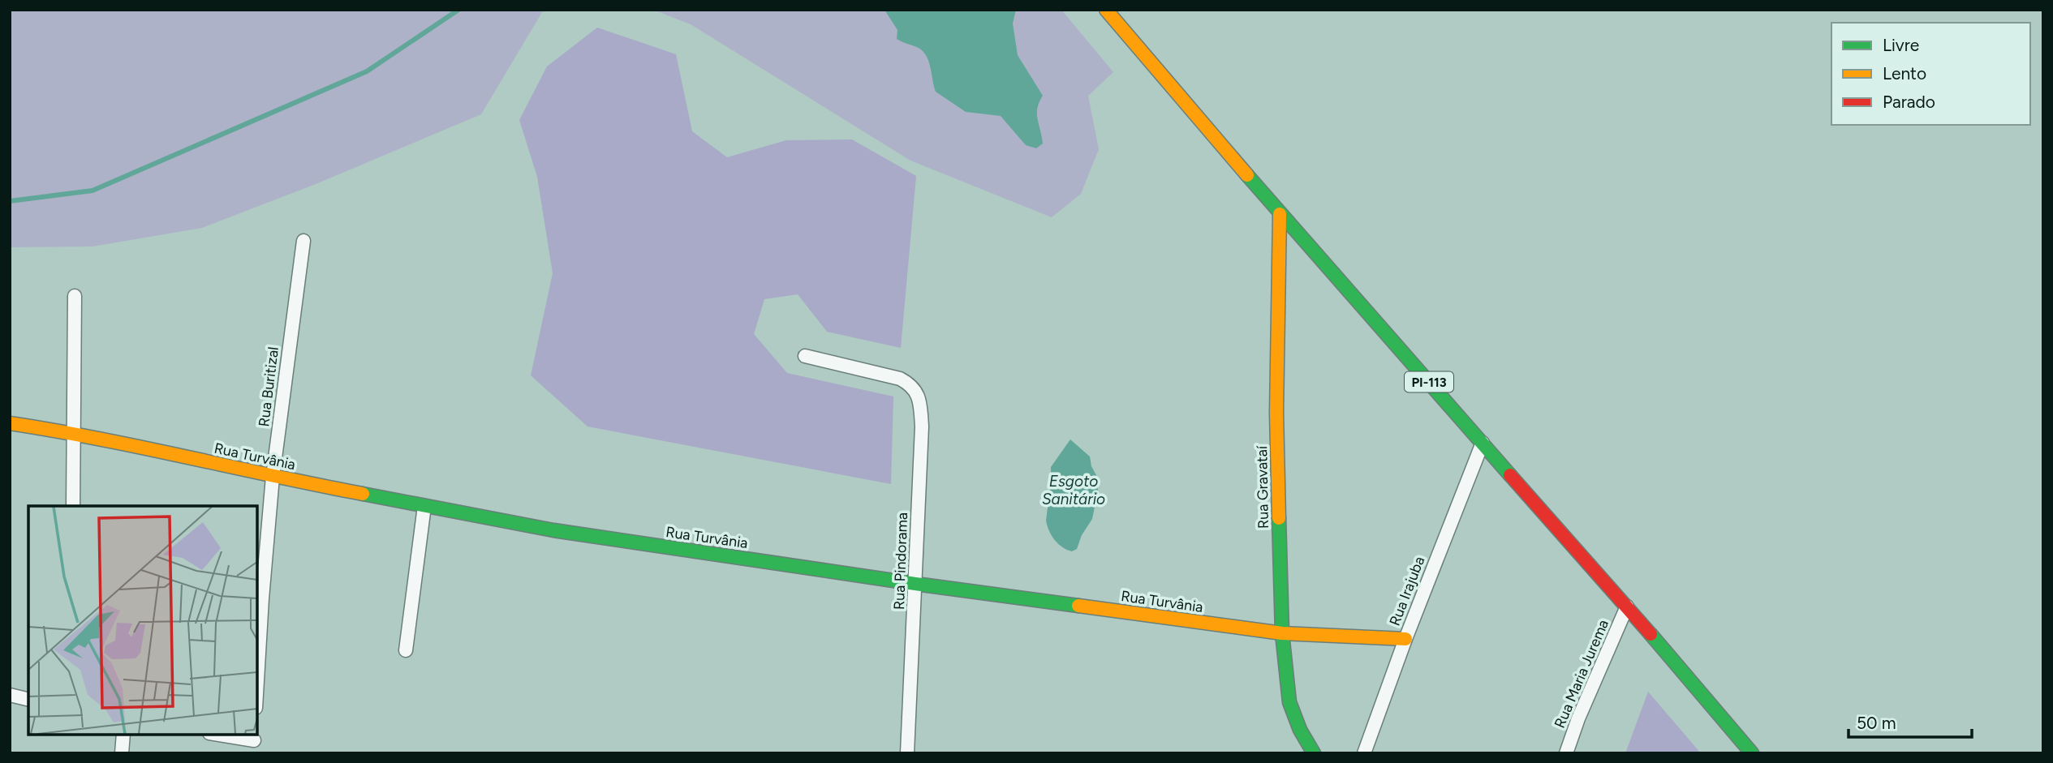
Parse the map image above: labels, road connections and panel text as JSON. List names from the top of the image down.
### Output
{
  "streets": {
    "street": [
      "PI-113",
      "Rua Buritizal",
      "Rua Turvânia",
      "Rua Gravataí",
      "Rua Pindorama",
      "Rua Irajuba",
      "Rua Maria Jurema"
    ]
  },
  "crossings": [
    ["PI-113", "Rua Gravataí"],
    ["PI-113", "Rua Irajuba"],
    ["PI-113", "Rua Maria Jurema"],
    ["Rua Buritizal", "Rua Turvânia"],
    ["Rua Turvânia", "Rua Gravataí"],
    ["Rua Turvânia", "Rua Pindorama"],
    ["Rua Turvânia", "Rua Irajuba"]
  ],
  "water": ["Esgoto Sanitário"],
  "legend": ["Livre", "Lento", "Parado"],
  "scale_bar": "50 m"
}
